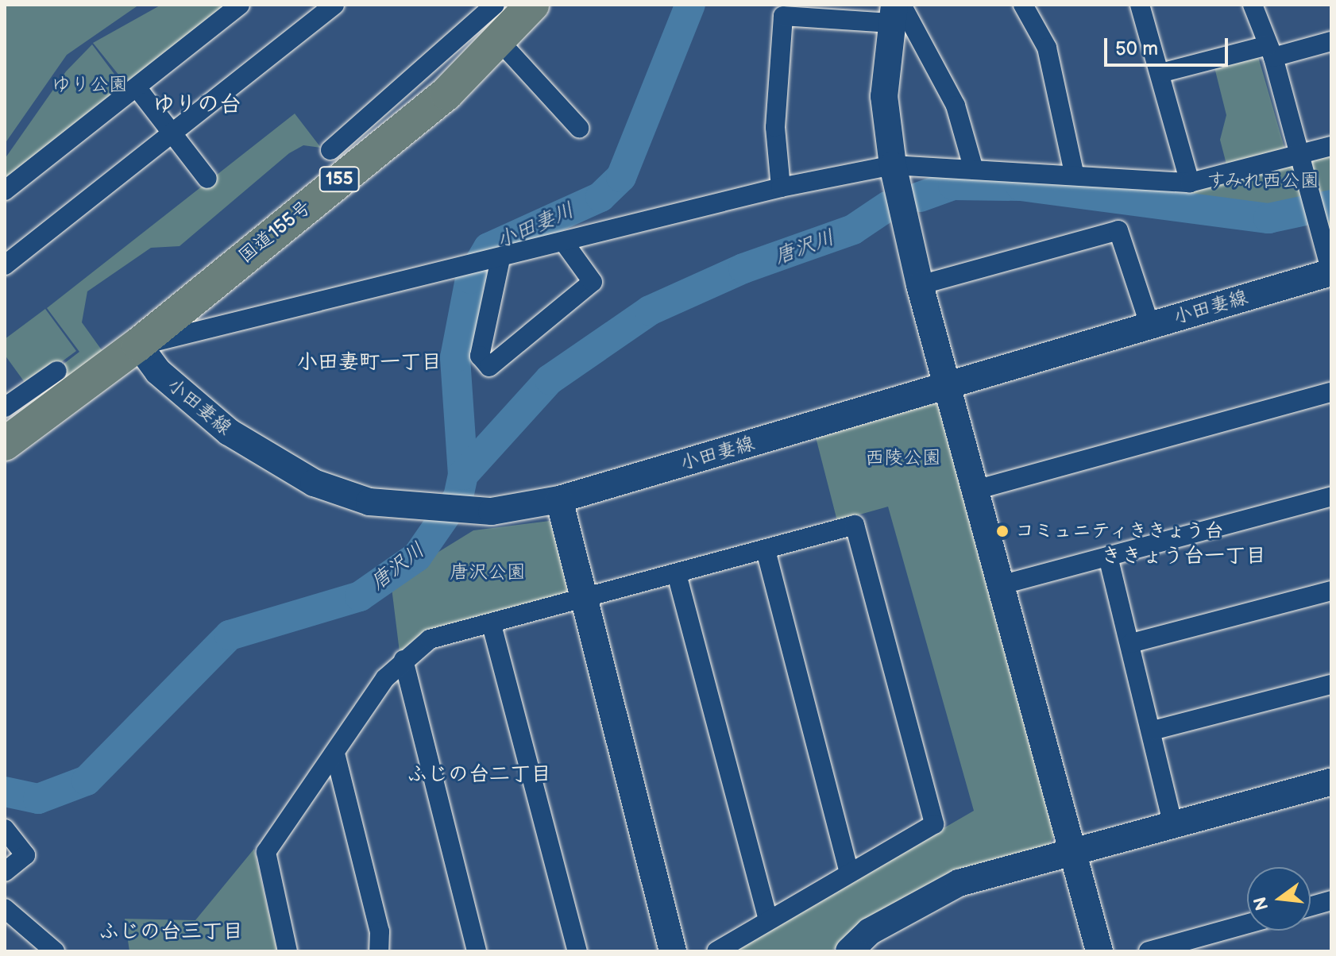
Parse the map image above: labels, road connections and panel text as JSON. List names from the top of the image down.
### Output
{
  "streets": {
    "highway": ["155", "国道155号"],
    "street": ["小田妻線"]
  },
  "crossings": [
    ["国道155号", "小田妻線"]
  ],
  "districts": [
    "ゆりの台",
    "小田妻町一丁目",
    "ききょう台一丁目",
    "ふじの台二丁目",
    "ふじの台三丁目"
  ],
  "water": ["小田妻川", "唐沢川"],
  "parks": [
    "ゆり公園",
    "すみれ西公園",
    "西陵公園",
    "唐沢公園"
  ],
  "places": ["コミュニティききょう台"],
  "scale_bar": "50 m",
  "north": "left"
}
